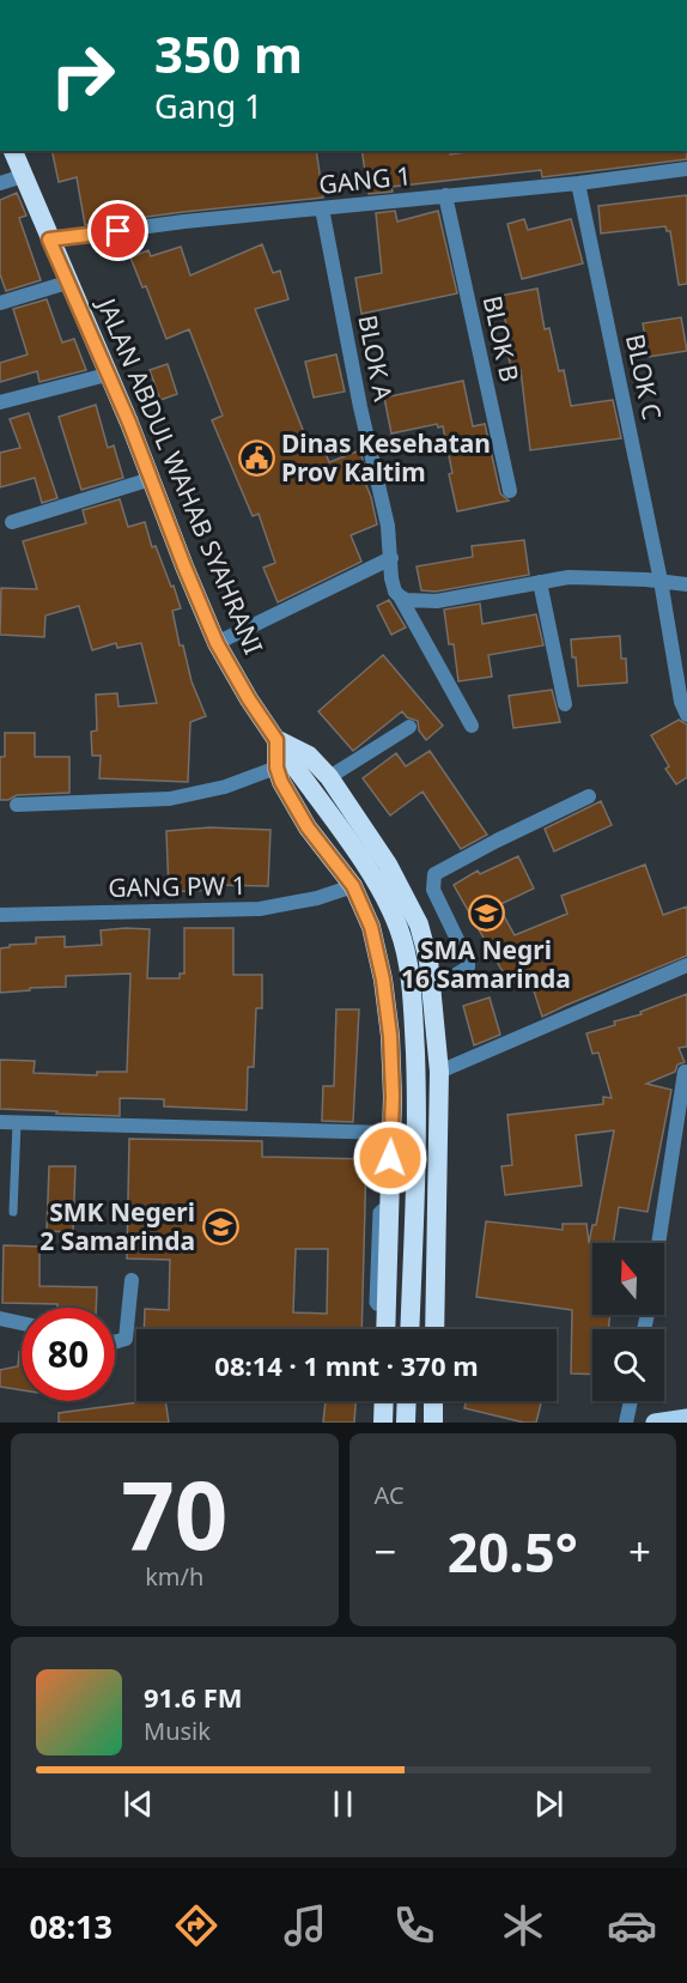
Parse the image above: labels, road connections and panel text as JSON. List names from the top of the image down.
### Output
{
  "streets": {
    "highway": ["JALAN ABDUL WAHAB SYAHRANI"],
    "street": [
      "GANG 1",
      "BLOK B",
      "BLOK A",
      "BLOK C",
      "GANG PW 1"
    ]
  },
  "crossings": [
    ["GANG 1", "BLOK B"],
    ["GANG 1", "BLOK A"],
    ["GANG 1", "BLOK C"],
    ["GANG 1", "JALAN ABDUL WAHAB SYAHRANI"],
    ["JALAN ABDUL WAHAB SYAHRANI", "GANG PW 1"]
  ],
  "places": {
    "public building": ["Dinas Kesehatan Prov Kaltim"],
    "school or university": ["SMA Negri 16 Samarinda", "SMK Negeri 2 Samarinda"]
  },
  "north": "top",
  "page": {
    "turn": ["350 m", "Gang 1"],
    "limit": "80",
    "trip": "08:14 · 1 mnt · 370 m",
    "tile": [
      ["70", "km/h"],
      "AC"
    ],
    "heat": ["−", "20.5°", "+"],
    "song": ["91.6 FM", "Musik"],
    "tabs": "08:13"
  }
}
